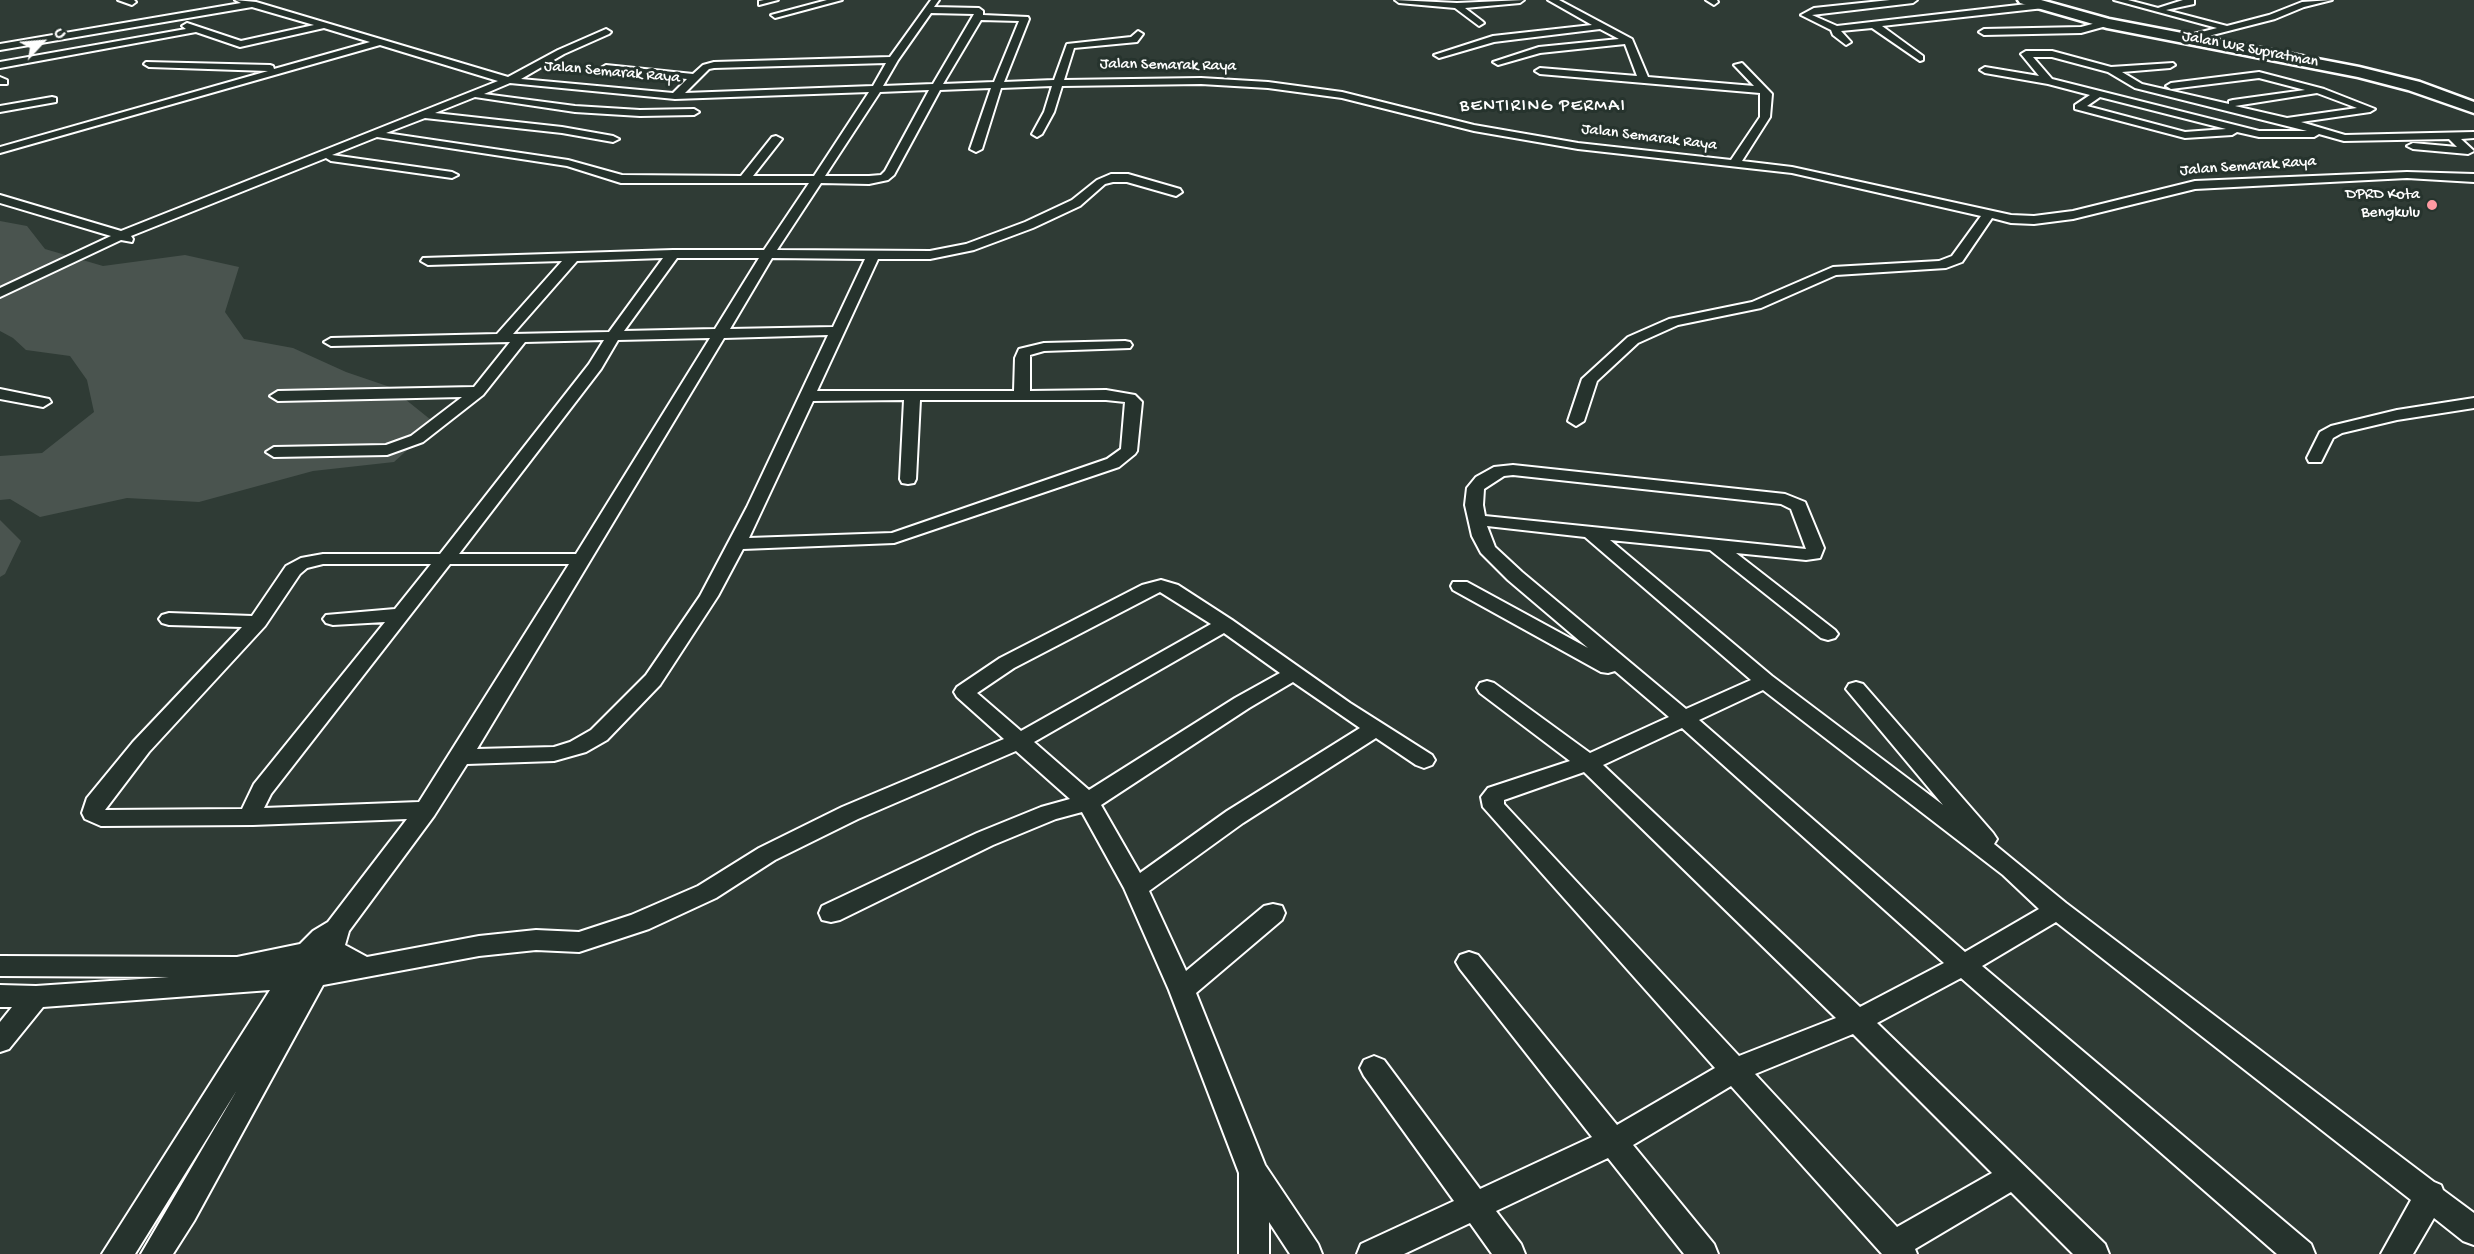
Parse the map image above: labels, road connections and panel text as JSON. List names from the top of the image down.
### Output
{
  "streets": {
    "highway": ["Jalan WR Supratman"],
    "street": ["Jalan Semarak Raya"]
  },
  "districts": ["BENTIRING PERMAI"],
  "places": ["DPRD Kota Bengkulu"],
  "north": "top right"
}
